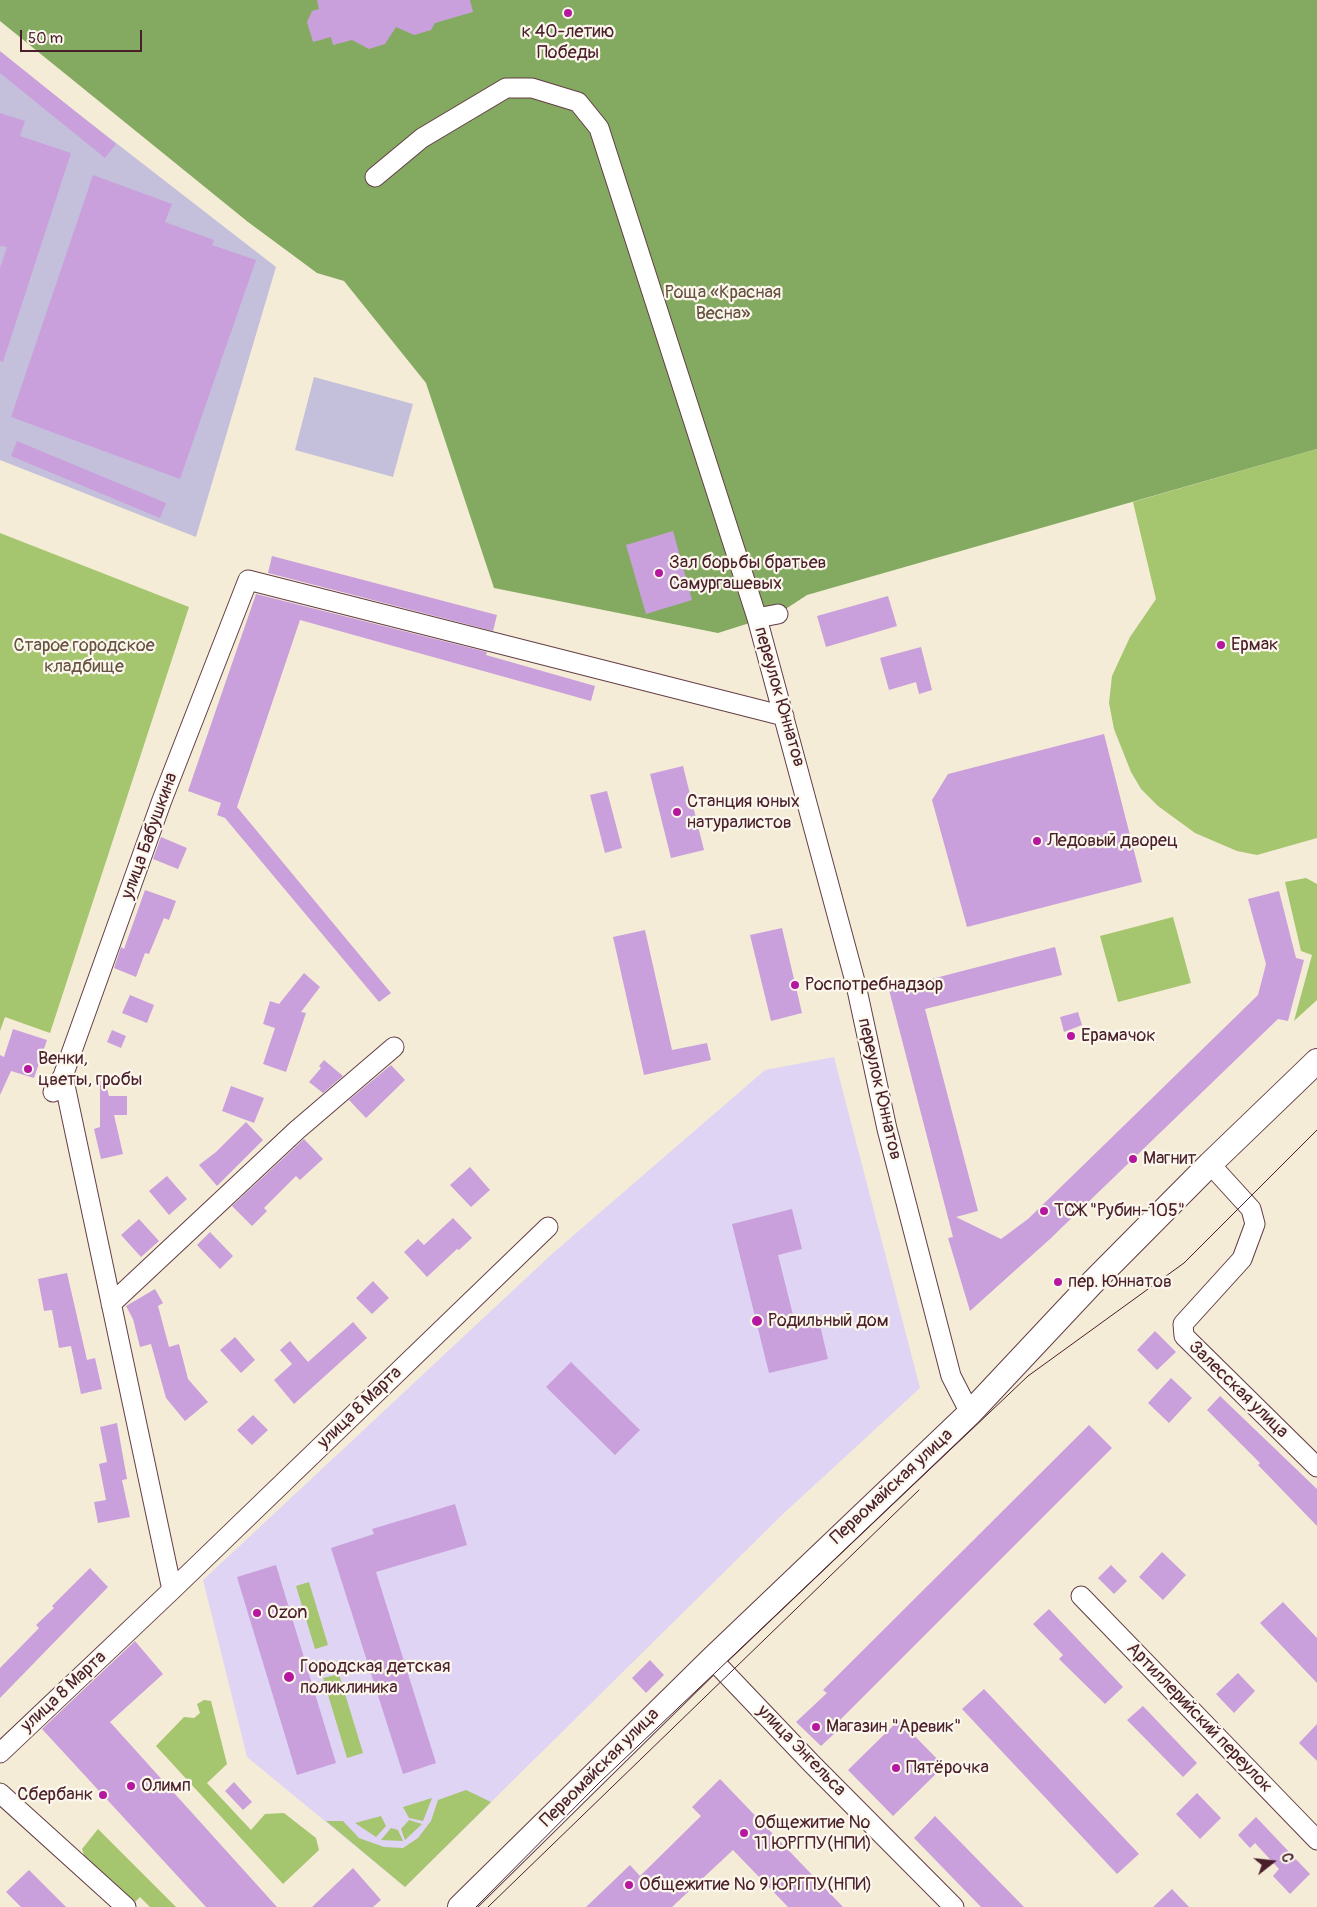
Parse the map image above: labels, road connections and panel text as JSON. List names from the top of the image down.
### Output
{
  "streets": {
    "main road": ["Первомайская улица"],
    "street": [
      "переулок Юннатов",
      "улица Бабушкина",
      "Залесская улица",
      "улица 8 Марта",
      "Артиллерийский переулок",
      "улица Энгельса"
    ]
  },
  "crossings": [
    ["переулок Юннатов", "улица Бабушкина"],
    ["переулок Юннатов", "Первомайская улица"],
    ["Залесская улица", "Первомайская улица"],
    ["Первомайская улица", "улица Энгельса"]
  ],
  "parks": ["Роща «Красная Весна»", "Старое городское кладбище"],
  "places": [
    "к 40-летию Победы",
    "Зал борьбы братьев Самургашевых",
    "Ермак",
    "Станция юных натуралистов",
    "Ледовый дворец",
    "Роспотребнадзор",
    "Ерамачок",
    "Венки, цветы, гробы",
    "Магнит",
    "ТСЖ \"Рубин-105\"",
    "пер. Юннатов",
    "Родильный дом",
    "Ozon",
    "Городская детская поликлиника",
    "Магазин \"Аревик\"",
    "Пятёрочка",
    "Олимп",
    "Сбербанк",
    "Общежитие № 11 ЮРГПУ(НПИ)",
    "Общежитие № 9 ЮРГПУ(НПИ)"
  ],
  "scale_bar": "50 m",
  "north": "right"
}
